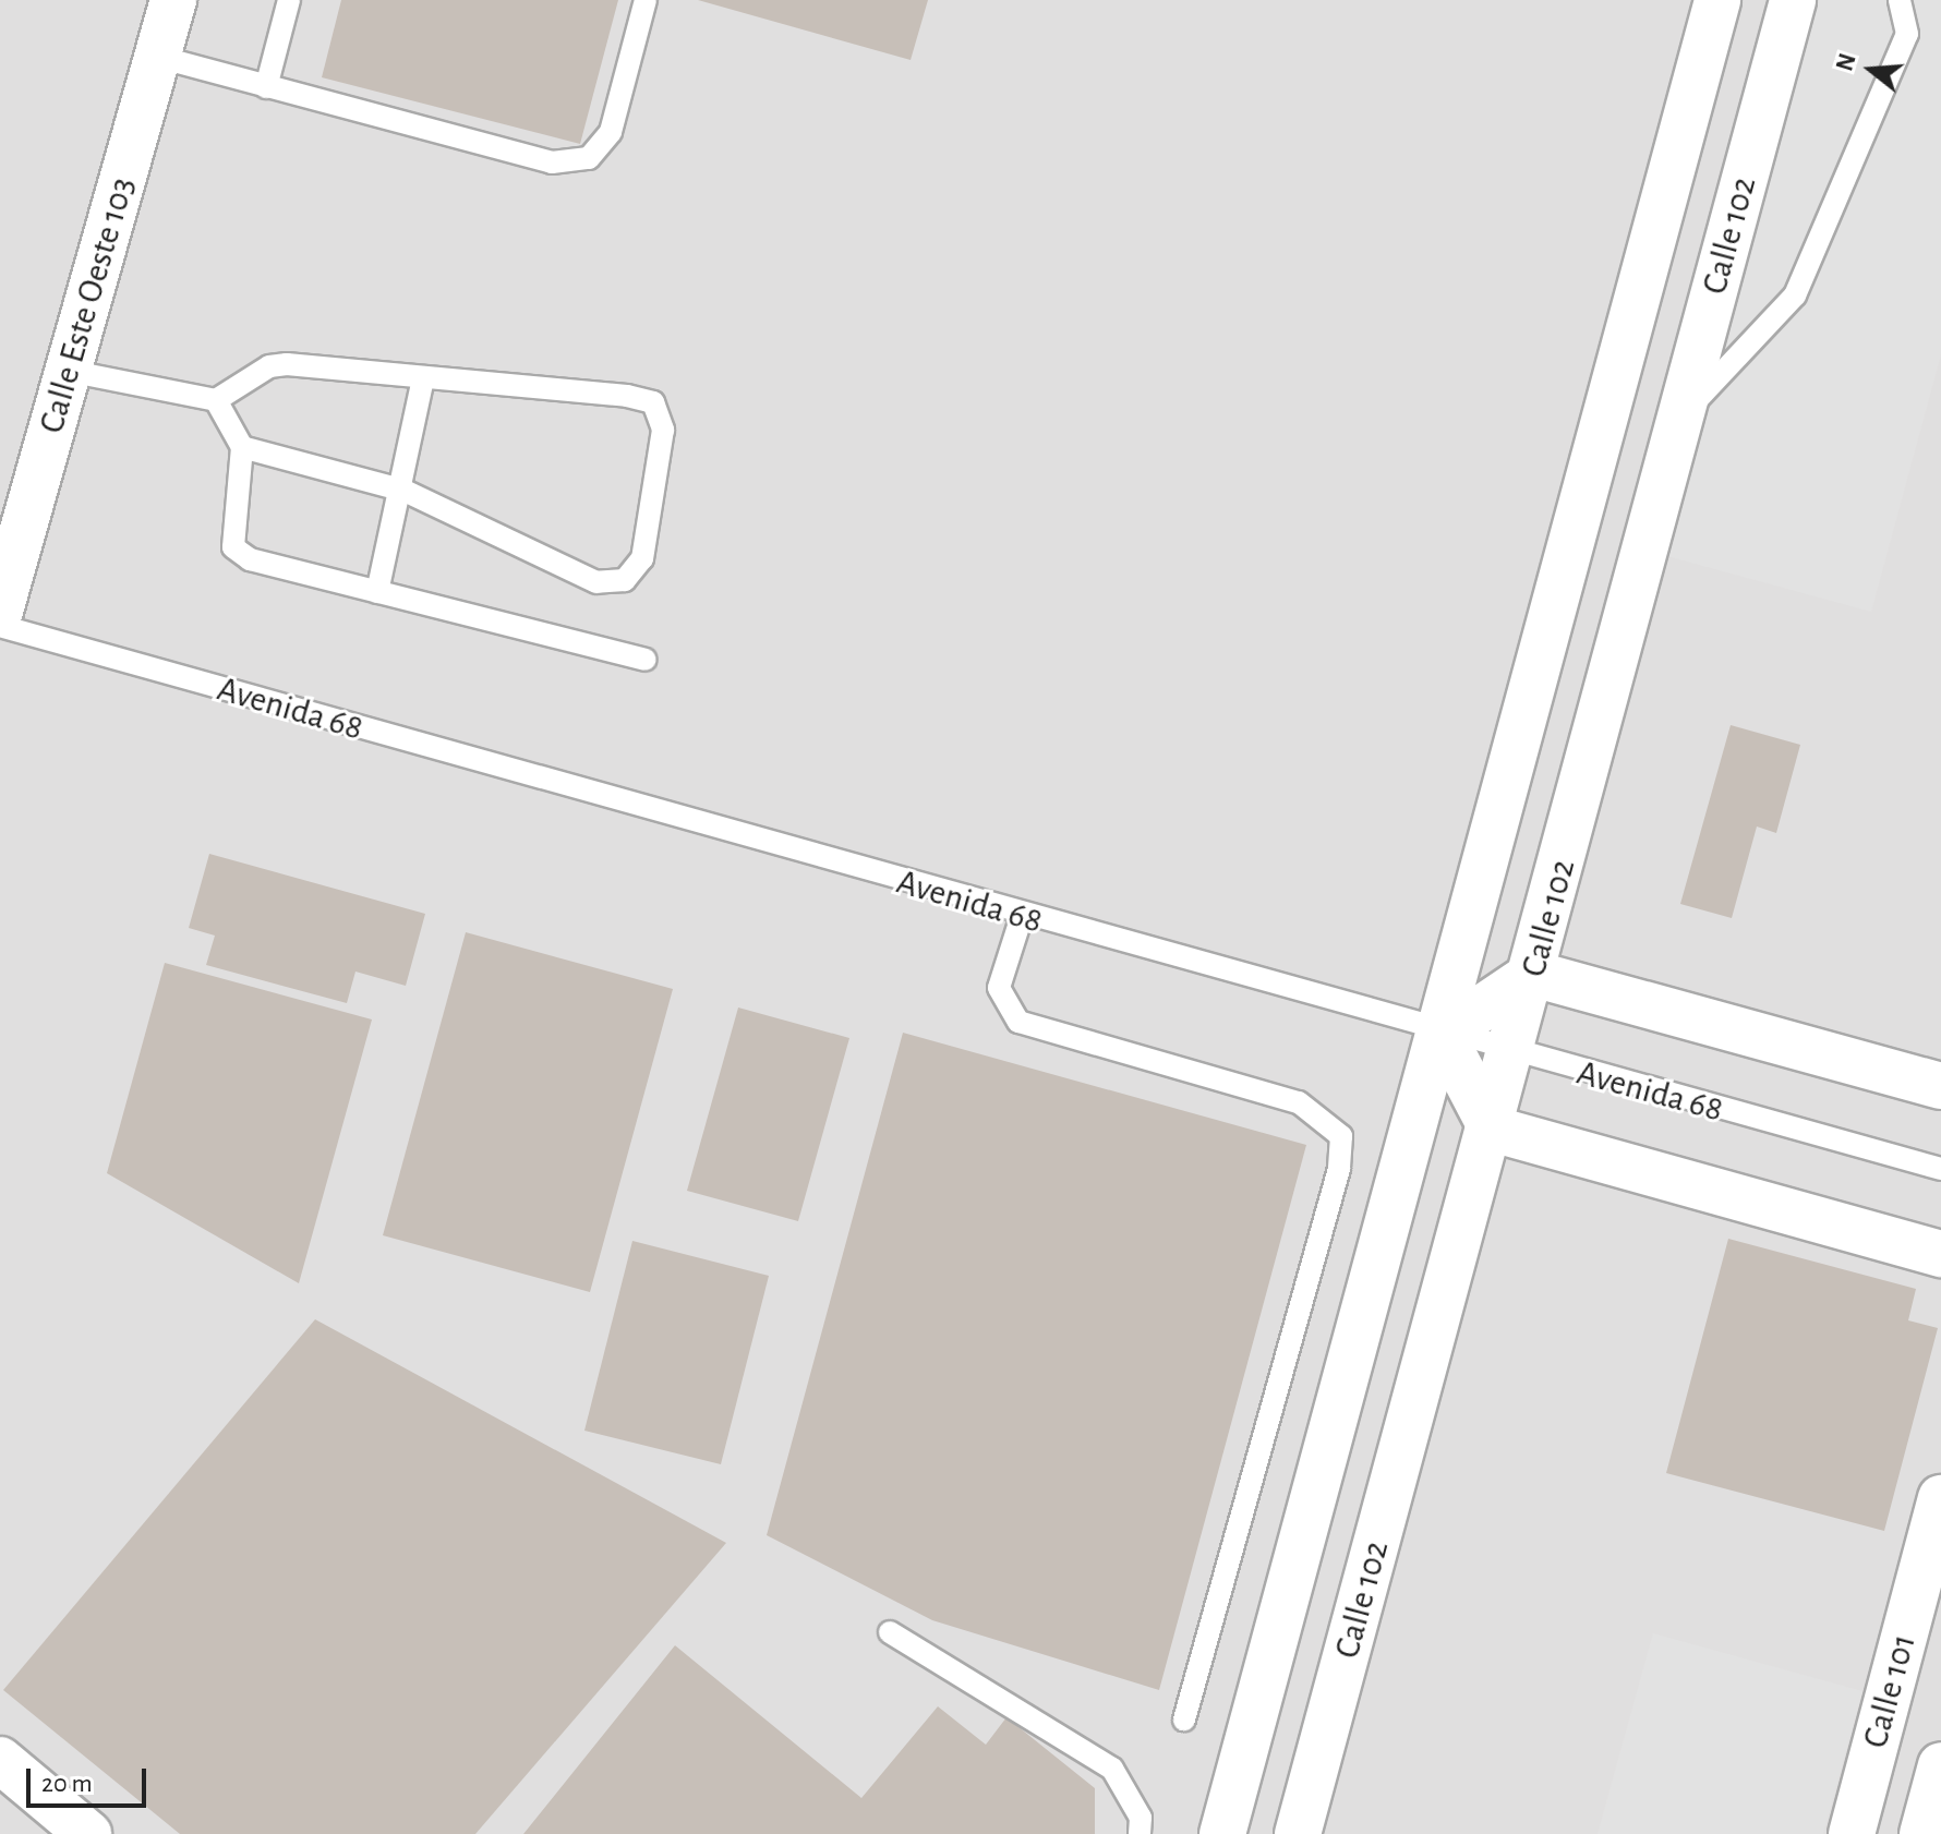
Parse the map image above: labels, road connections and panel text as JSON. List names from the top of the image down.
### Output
{
  "streets": {
    "street": ["Calle 102", "Calle Este Oeste 103", "Calle 101"],
    "lane": ["Avenida 68"]
  },
  "crossings": [
    ["Calle 102", "Avenida 68"]
  ],
  "scale_bar": "20 m",
  "north": "left"
}
